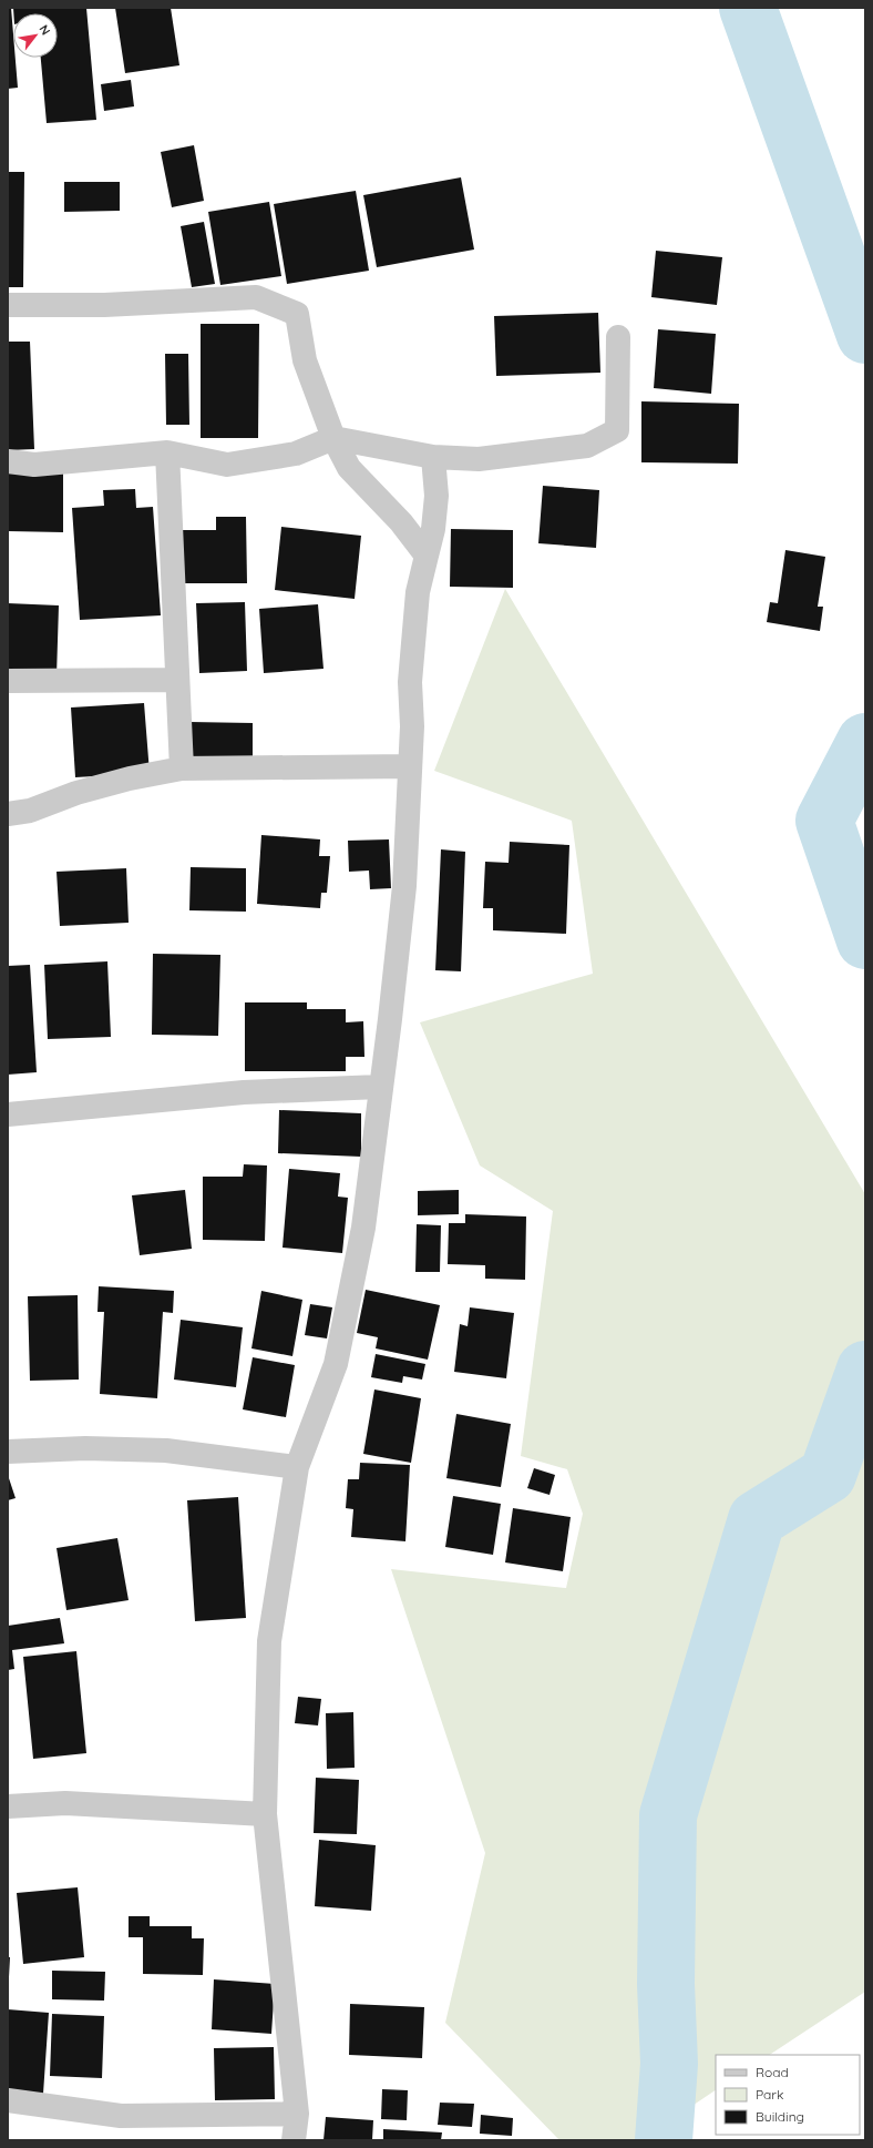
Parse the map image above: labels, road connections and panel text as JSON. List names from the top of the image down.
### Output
{
  "legend": ["Road", "Park", "Building"],
  "north": "top right"
}
